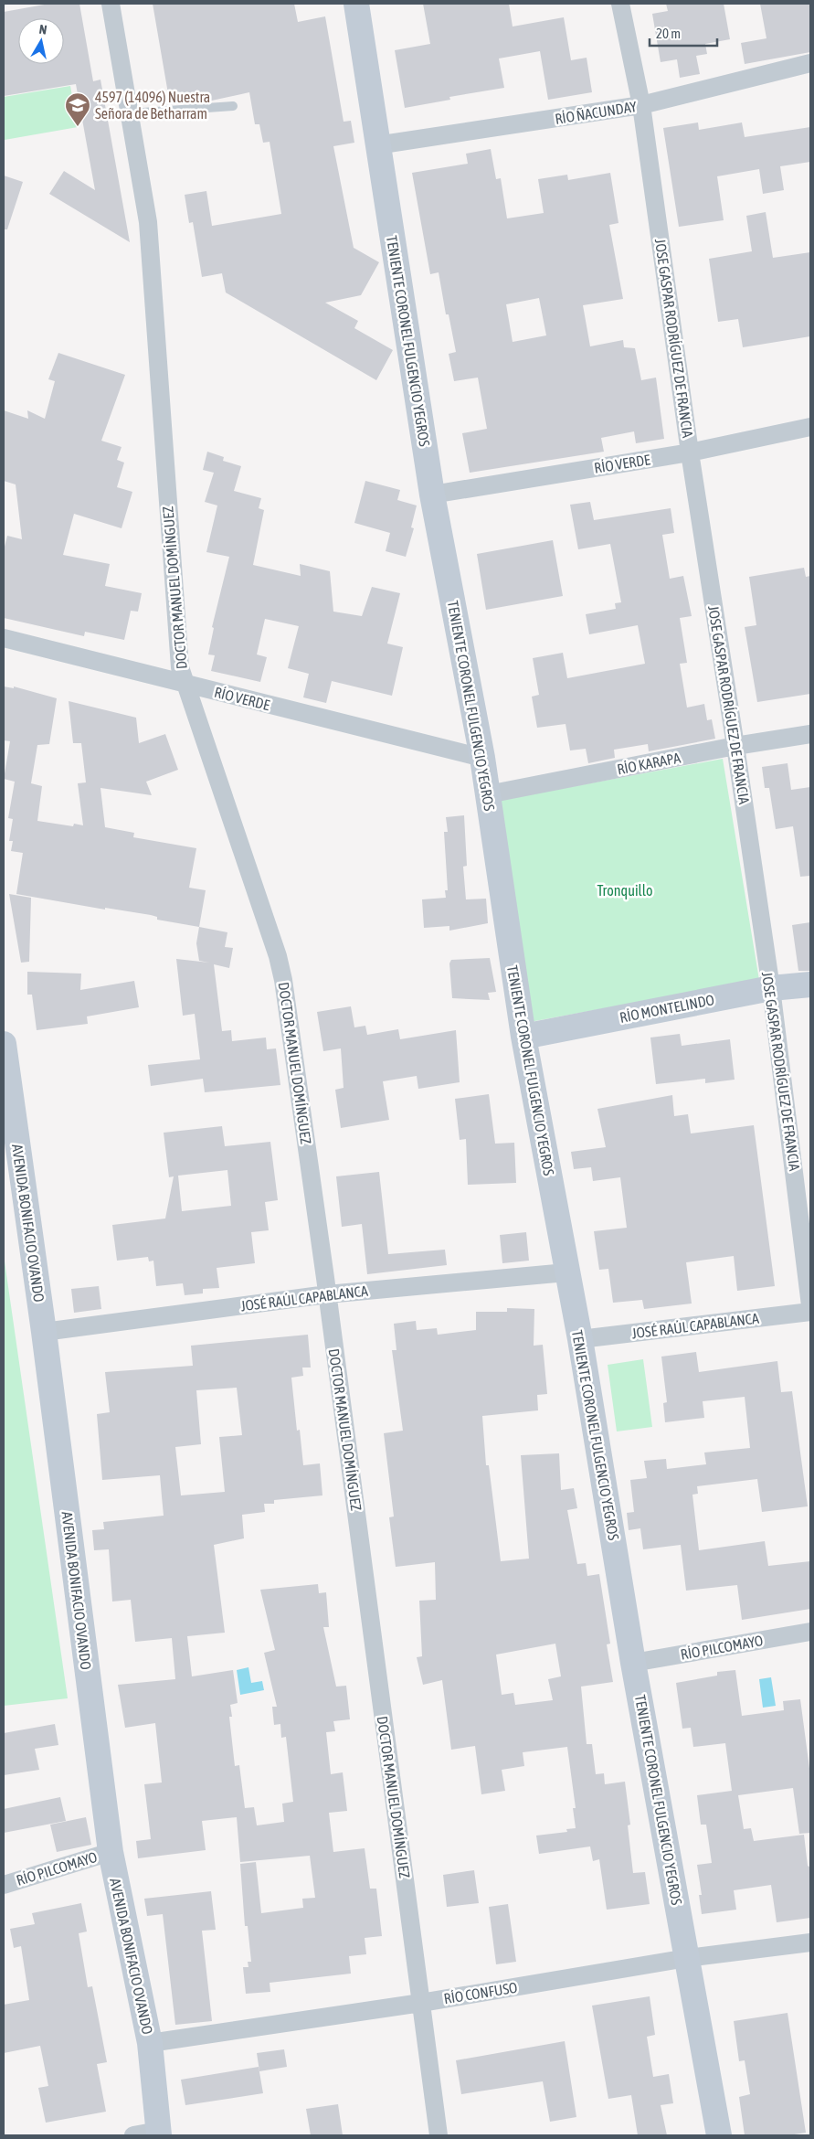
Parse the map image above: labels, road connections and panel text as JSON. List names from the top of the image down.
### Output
{
  "streets": {
    "street": [
      "RÍO ÑACUNDAY",
      "JOSE GASPAR RODRÍGUEZ DE FRANCIA",
      "TENIENTE CORONEL FULGENCIO YEGROS",
      "RÍO VERDE",
      "DOCTOR MANUEL DOMÍNGUEZ",
      "RÍO KARAPA",
      "RÍO MONTELINDO",
      "AVENIDA BONIFACIO OVANDO",
      "JOSÉ RAÚL CAPABLANCA",
      "RÍO PILCOMAYO",
      "RÍO CONFUSO"
    ]
  },
  "crossings": [
    ["RÍO ÑACUNDAY", "JOSE GASPAR RODRÍGUEZ DE FRANCIA"],
    ["RÍO ÑACUNDAY", "TENIENTE CORONEL FULGENCIO YEGROS"],
    ["JOSE GASPAR RODRÍGUEZ DE FRANCIA", "RÍO VERDE"],
    ["JOSE GASPAR RODRÍGUEZ DE FRANCIA", "RÍO KARAPA"],
    ["JOSE GASPAR RODRÍGUEZ DE FRANCIA", "RÍO MONTELINDO"],
    ["TENIENTE CORONEL FULGENCIO YEGROS", "RÍO VERDE"],
    ["TENIENTE CORONEL FULGENCIO YEGROS", "RÍO KARAPA"],
    ["TENIENTE CORONEL FULGENCIO YEGROS", "RÍO MONTELINDO"],
    ["TENIENTE CORONEL FULGENCIO YEGROS", "JOSÉ RAÚL CAPABLANCA"],
    ["TENIENTE CORONEL FULGENCIO YEGROS", "RÍO PILCOMAYO"],
    ["TENIENTE CORONEL FULGENCIO YEGROS", "RÍO CONFUSO"],
    ["RÍO VERDE", "DOCTOR MANUEL DOMÍNGUEZ"],
    ["DOCTOR MANUEL DOMÍNGUEZ", "JOSÉ RAÚL CAPABLANCA"],
    ["DOCTOR MANUEL DOMÍNGUEZ", "RÍO CONFUSO"],
    ["AVENIDA BONIFACIO OVANDO", "JOSÉ RAÚL CAPABLANCA"],
    ["AVENIDA BONIFACIO OVANDO", "RÍO PILCOMAYO"],
    ["AVENIDA BONIFACIO OVANDO", "RÍO CONFUSO"]
  ],
  "parks": ["Tronquillo"],
  "places": {
    "school or university": ["4597 (14096) Nuestra Señora de Betharram"]
  },
  "scale_bar": "20 m",
  "north": "top"
}
